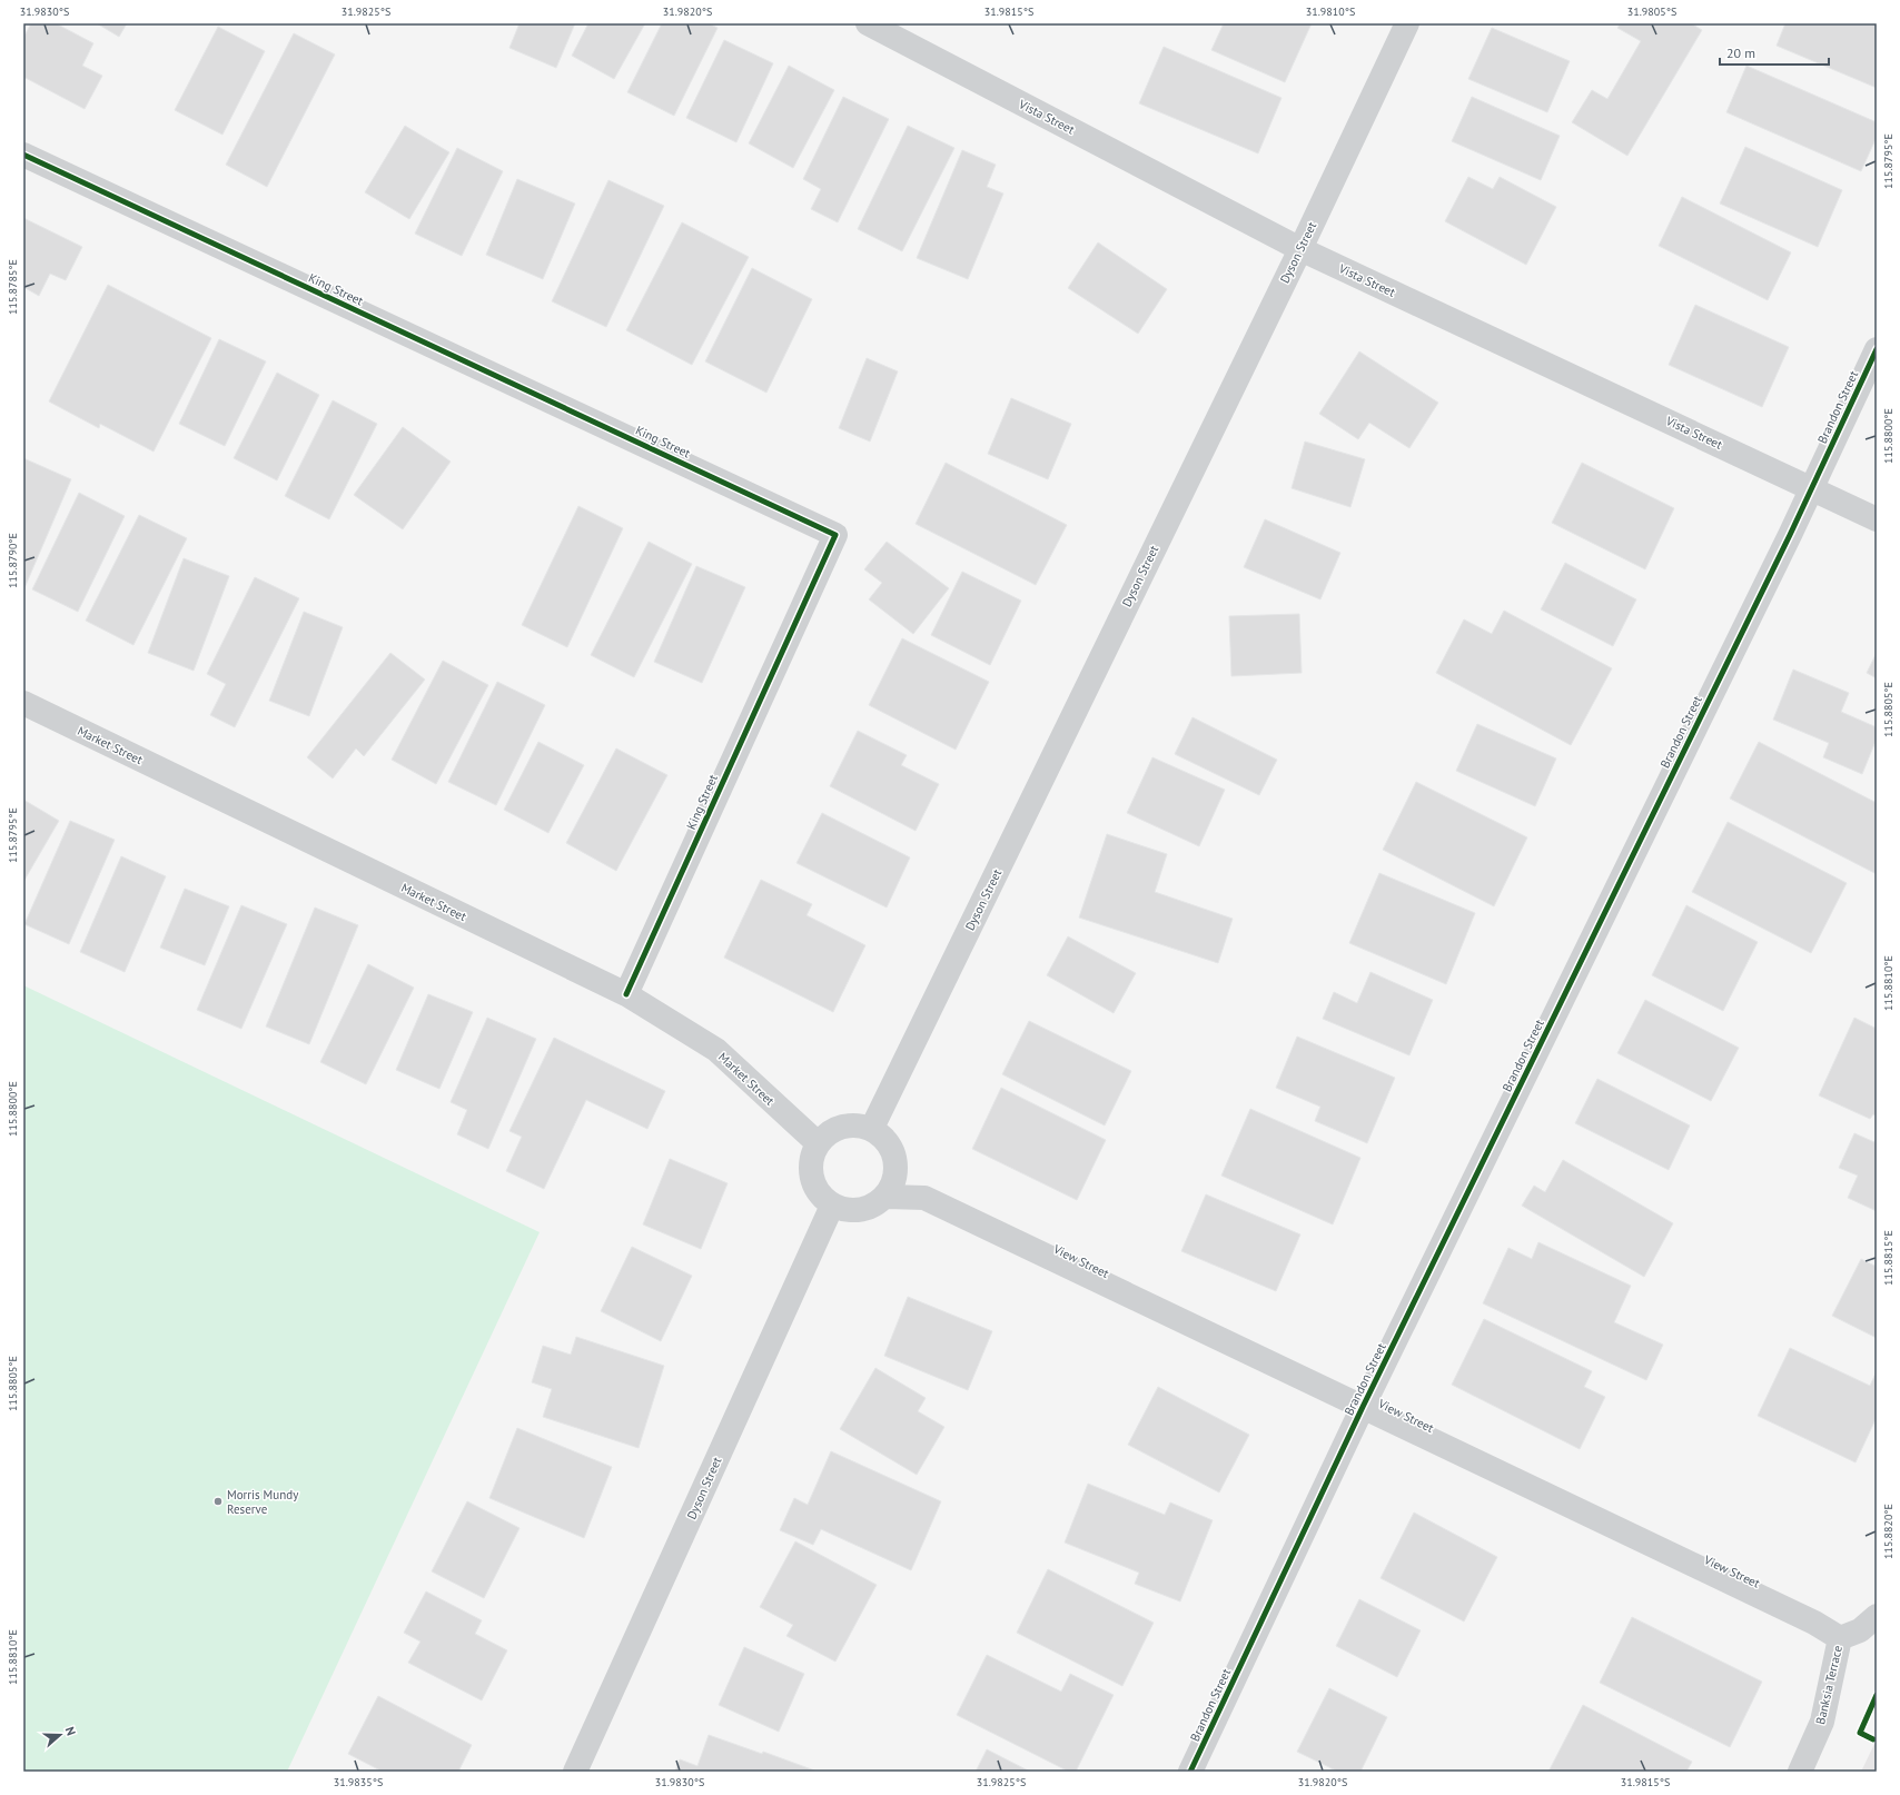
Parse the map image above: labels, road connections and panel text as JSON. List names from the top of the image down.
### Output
{
  "streets": {
    "street": [
      "Vista Street",
      "Dyson Street",
      "King Street",
      "Brandon Street",
      "Market Street",
      "View Street",
      "Banksia Terrace"
    ]
  },
  "crossings": [
    ["Vista Street", "Dyson Street"],
    ["Vista Street", "Brandon Street"],
    ["Dyson Street", "Market Street"],
    ["Dyson Street", "View Street"],
    ["King Street", "Market Street"],
    ["Brandon Street", "View Street"],
    ["Market Street", "View Street"],
    ["View Street", "Banksia Terrace"]
  ],
  "places": ["Morris Mundy Reserve"],
  "scale_bar": "20 m",
  "north": "right",
  "coordinates": [
    "31.9830°S",
    "31.9825°S",
    "31.9820°S",
    "31.9815°S",
    "31.9810°S",
    "31.9805°S",
    "115.8795°E",
    "115.8785°E",
    "115.8800°E",
    "115.8790°E",
    "115.8805°E",
    "115.8810°E",
    "115.8815°E",
    "115.8820°E",
    "31.9835°S"
  ]
}
